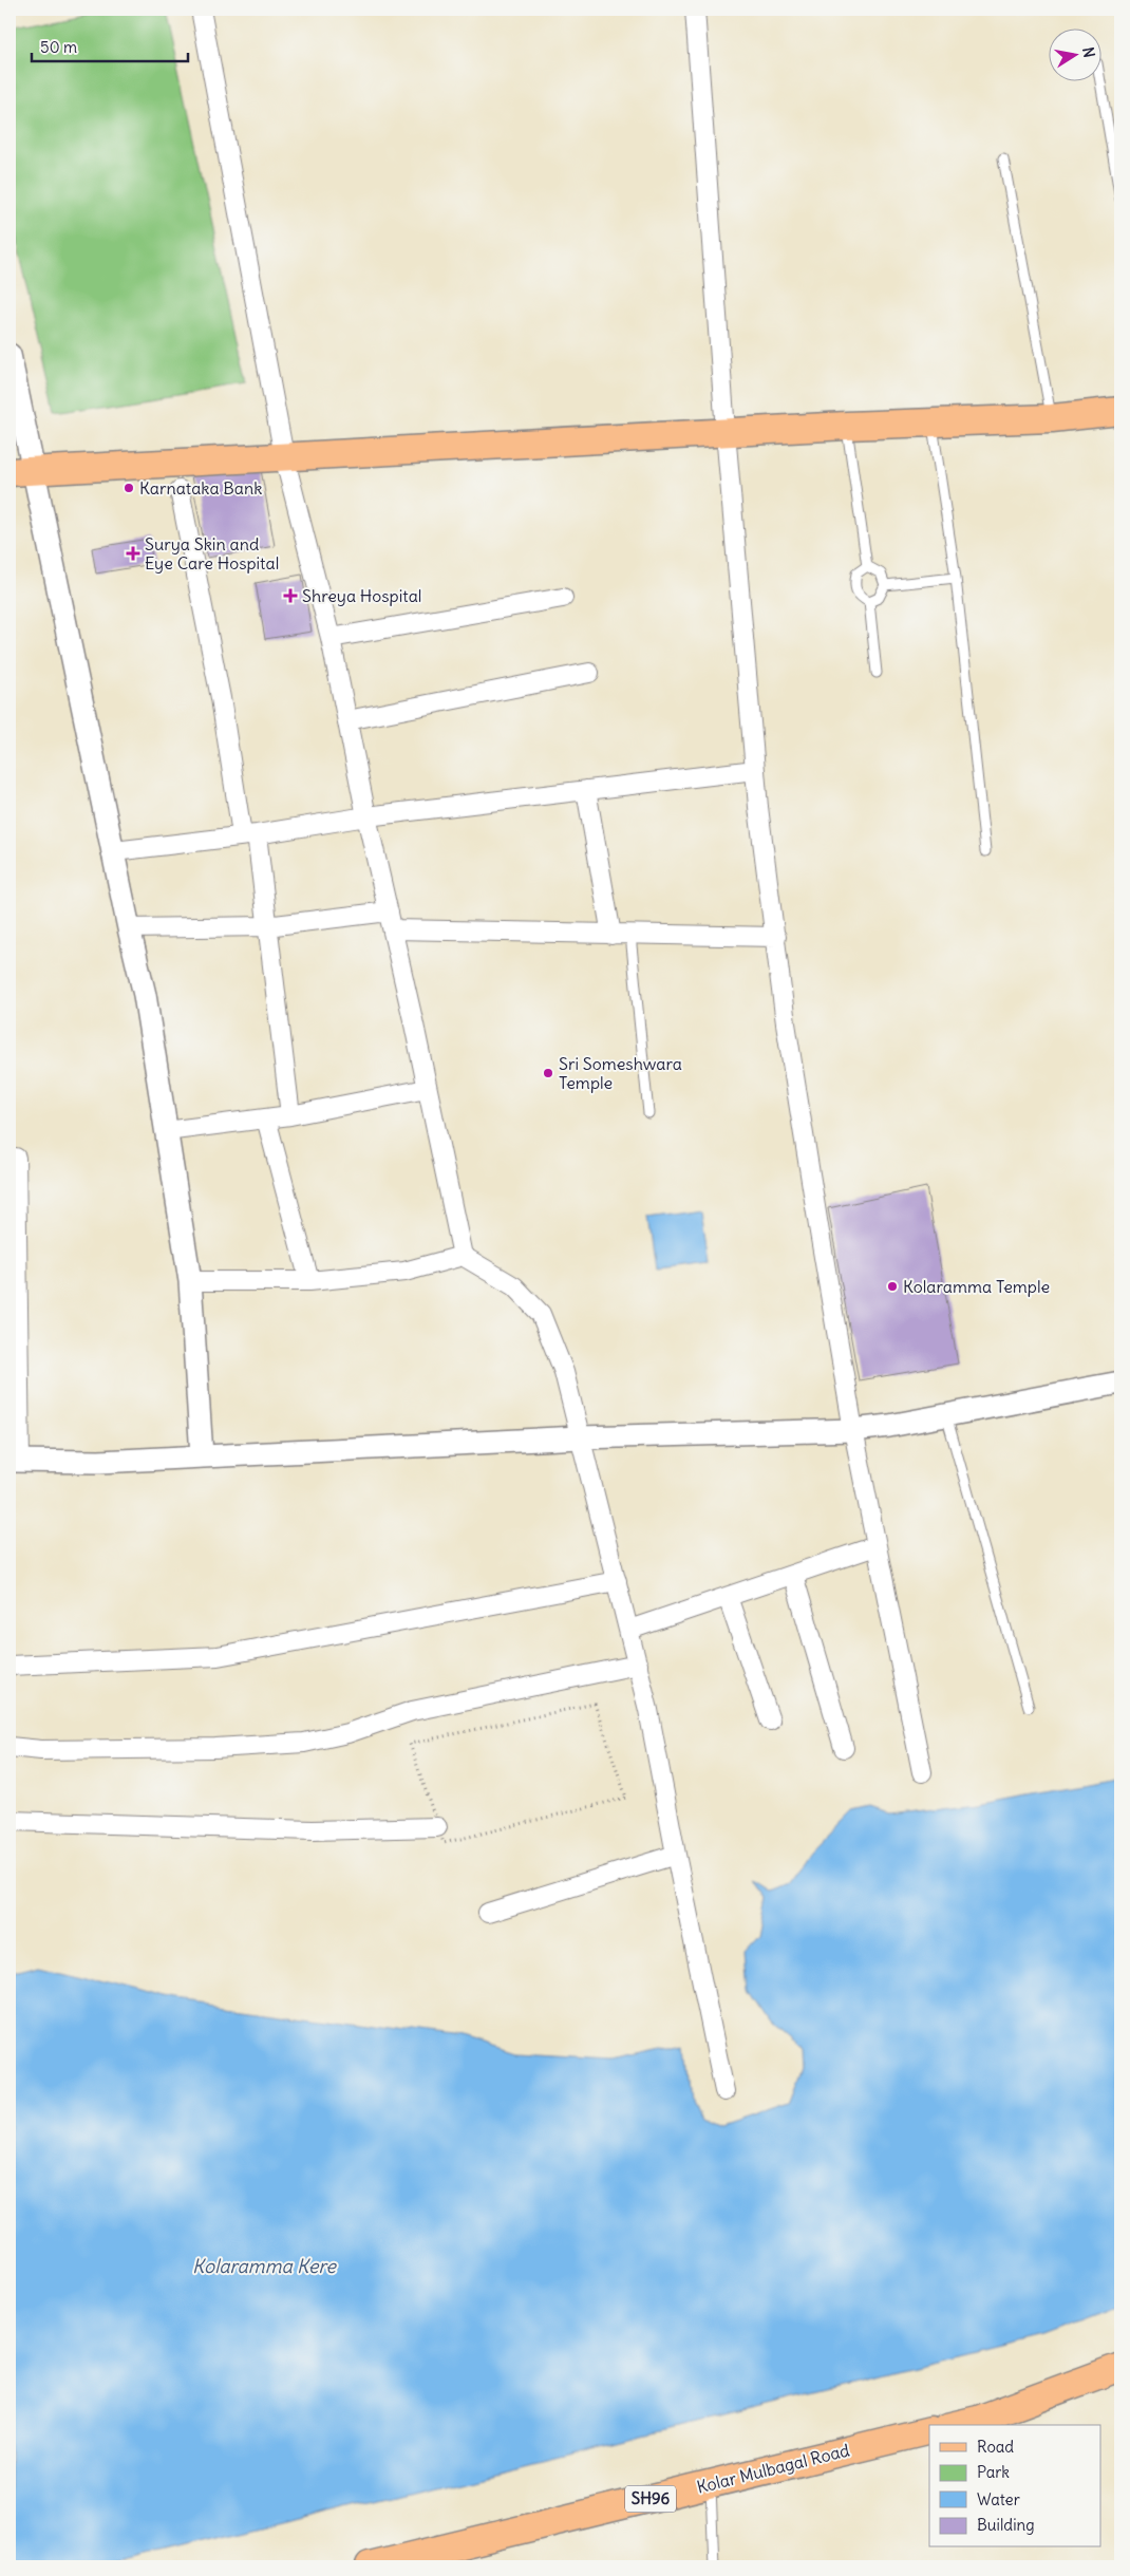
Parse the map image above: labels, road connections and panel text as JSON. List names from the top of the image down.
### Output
{
  "streets": {
    "main road": ["Kolar Mulbagal Road", "SH96"]
  },
  "water": ["Kolaramma Kere"],
  "places": {
    "other": ["Karnataka Bank", "Sri Someshwara Temple", "Kolaramma Temple"],
    "health": ["Surya Skin and Eye Care Hospital", "Shreya Hospital"]
  },
  "legend": [
    "Road",
    "Park",
    "Water",
    "Building"
  ],
  "scale_bar": "50 m",
  "north": "right"
}
